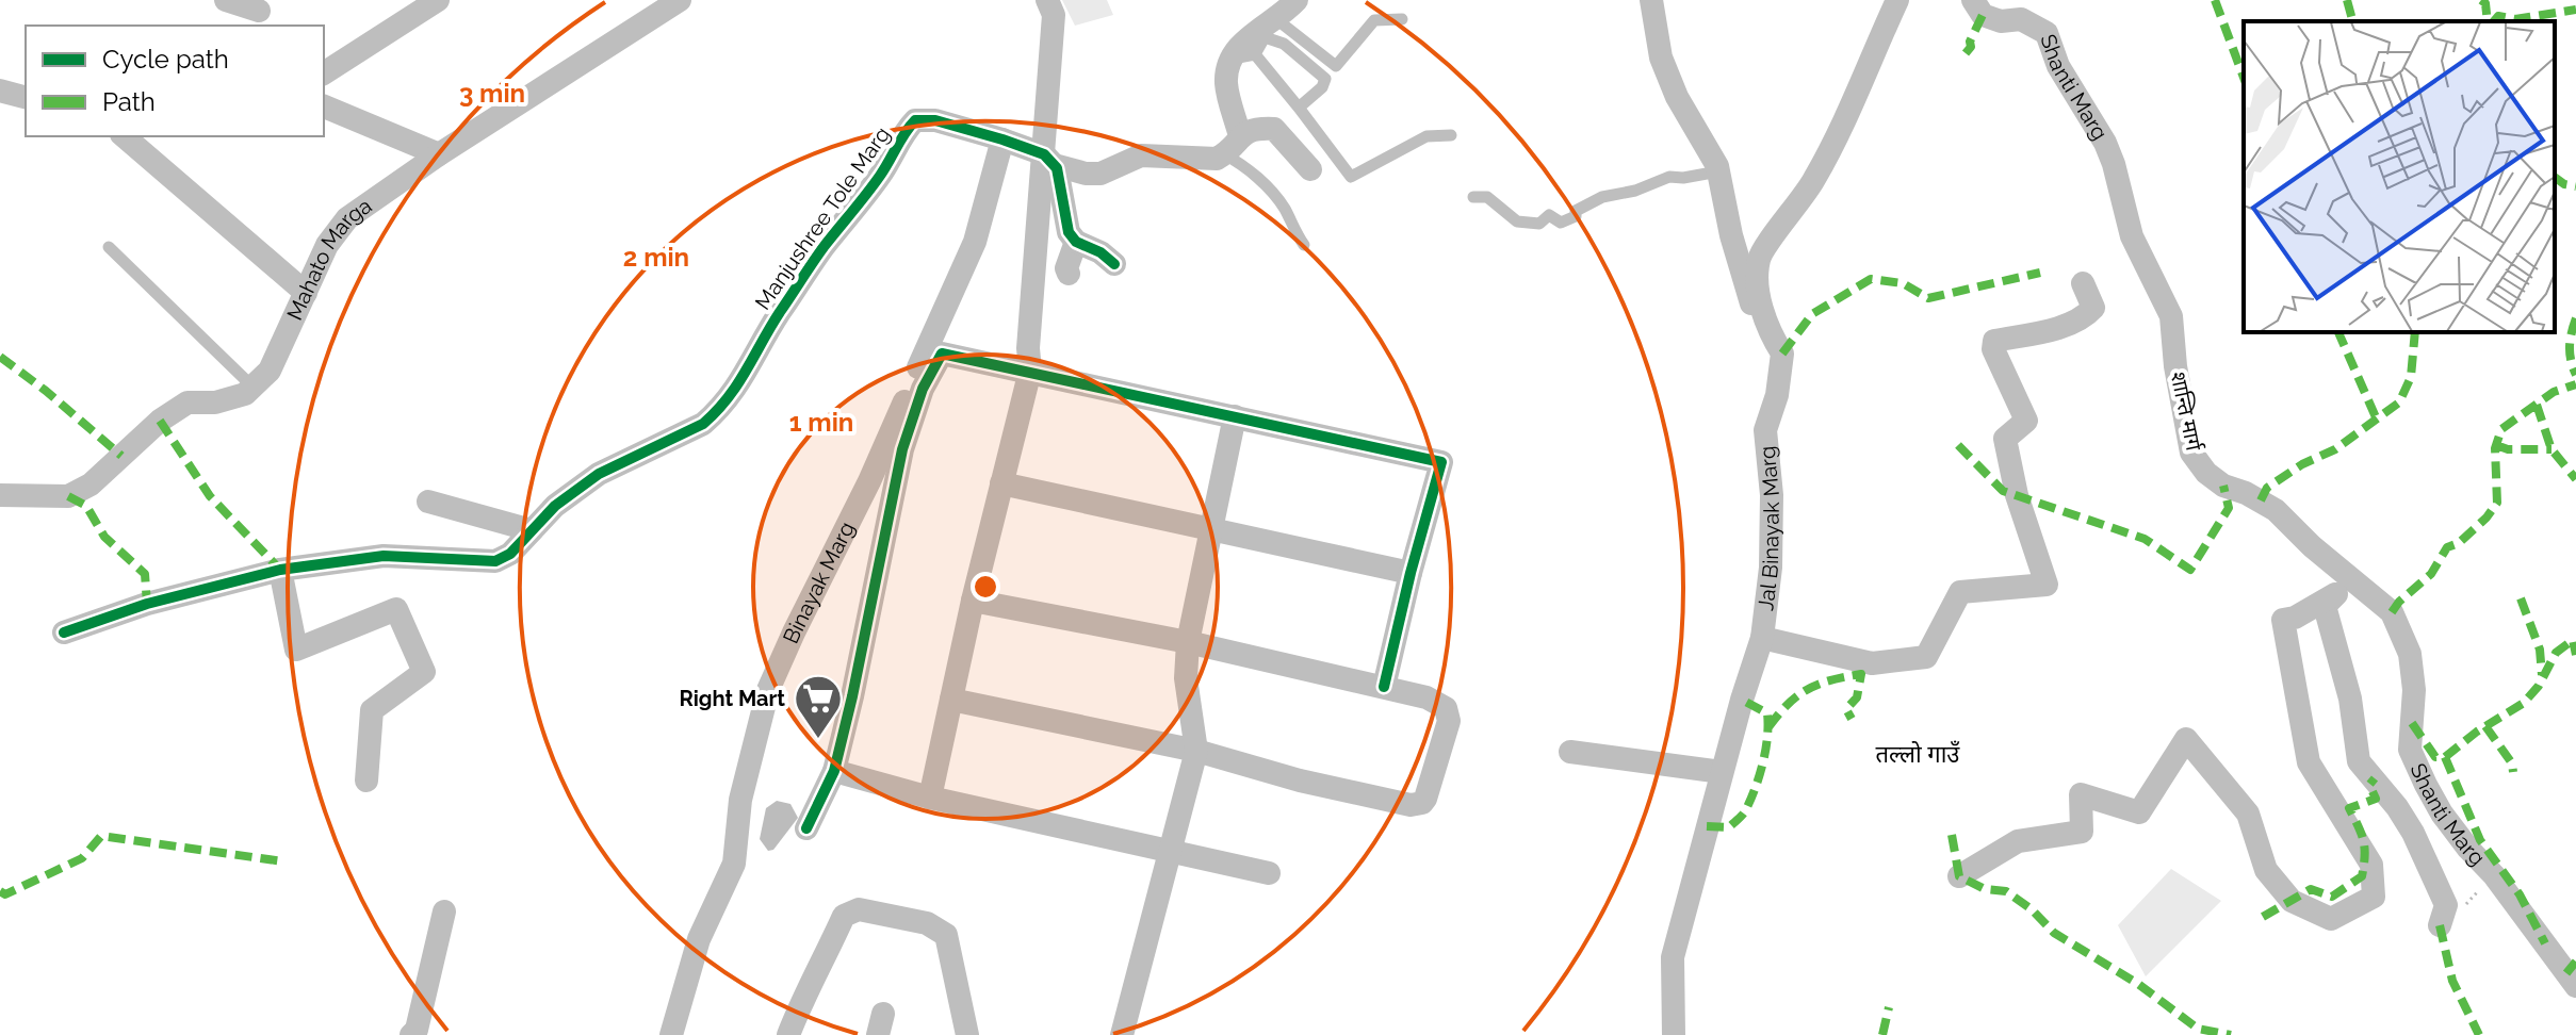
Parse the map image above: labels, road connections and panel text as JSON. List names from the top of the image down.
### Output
{
  "streets": {
    "street": [
      "Shanti Marg",
      "Manjushree Tole Marg",
      "Mahato Marga",
      "शान्ति मार्ग",
      "Jal Binayak Marg",
      "Binayak Marg"
    ]
  },
  "crossings": [
    ["Shanti Marg", "शान्ति मार्ग"],
    ["Manjushree Tole Marg", "Binayak Marg"]
  ],
  "districts": ["तल्लो गाउँ"],
  "places": {
    "supermarket": ["Right Mart"]
  },
  "legend": ["Cycle path", "Path"],
  "rings": ["3 min", "2 min", "1 min"]
}
